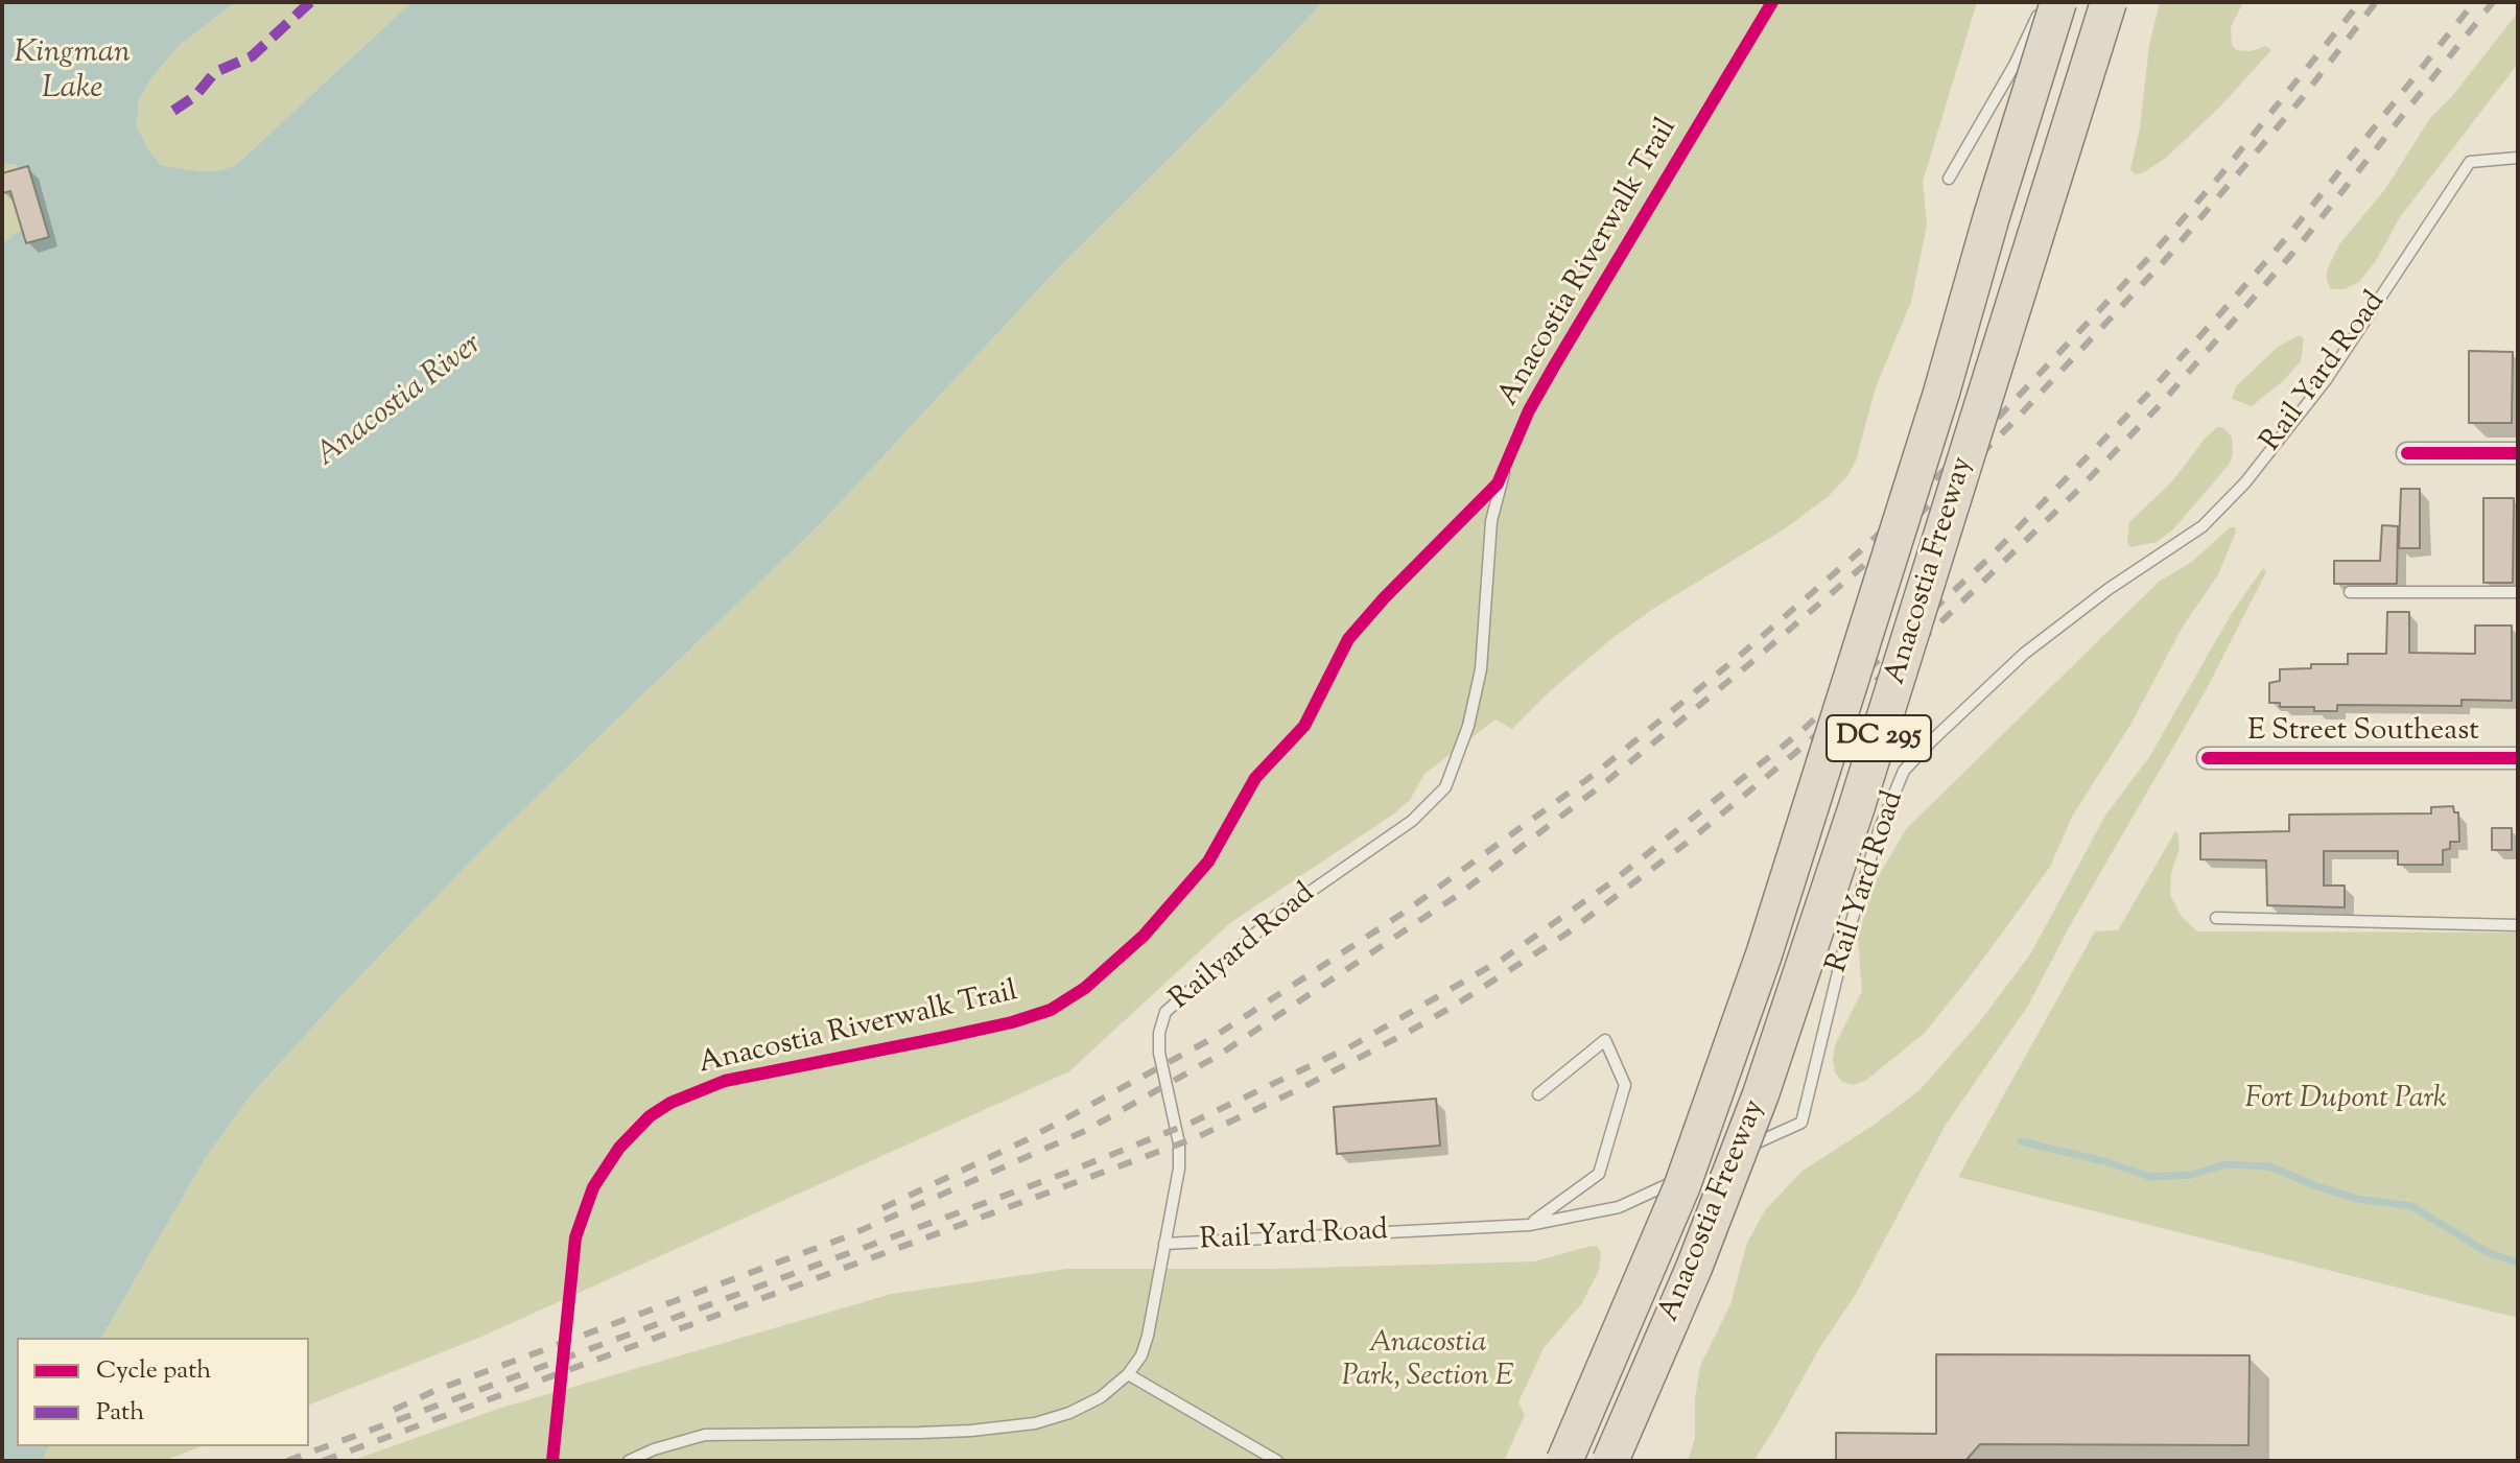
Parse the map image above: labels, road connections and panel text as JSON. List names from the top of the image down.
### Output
{
  "streets": {
    "highway": ["Anacostia Freeway", "DC 295"],
    "street": ["E Street Southeast"],
    "lane": ["Rail Yard Road", "Railyard Road"],
    "cycle path": ["Anacostia Riverwalk Trail"]
  },
  "crossings": [
    ["Rail Yard Road", "Railyard Road"]
  ],
  "water": ["Kingman Lake", "Anacostia River"],
  "parks": ["Fort Dupont Park", "Anacostia Park, Section E"],
  "legend": ["Cycle path", "Path"]
}
